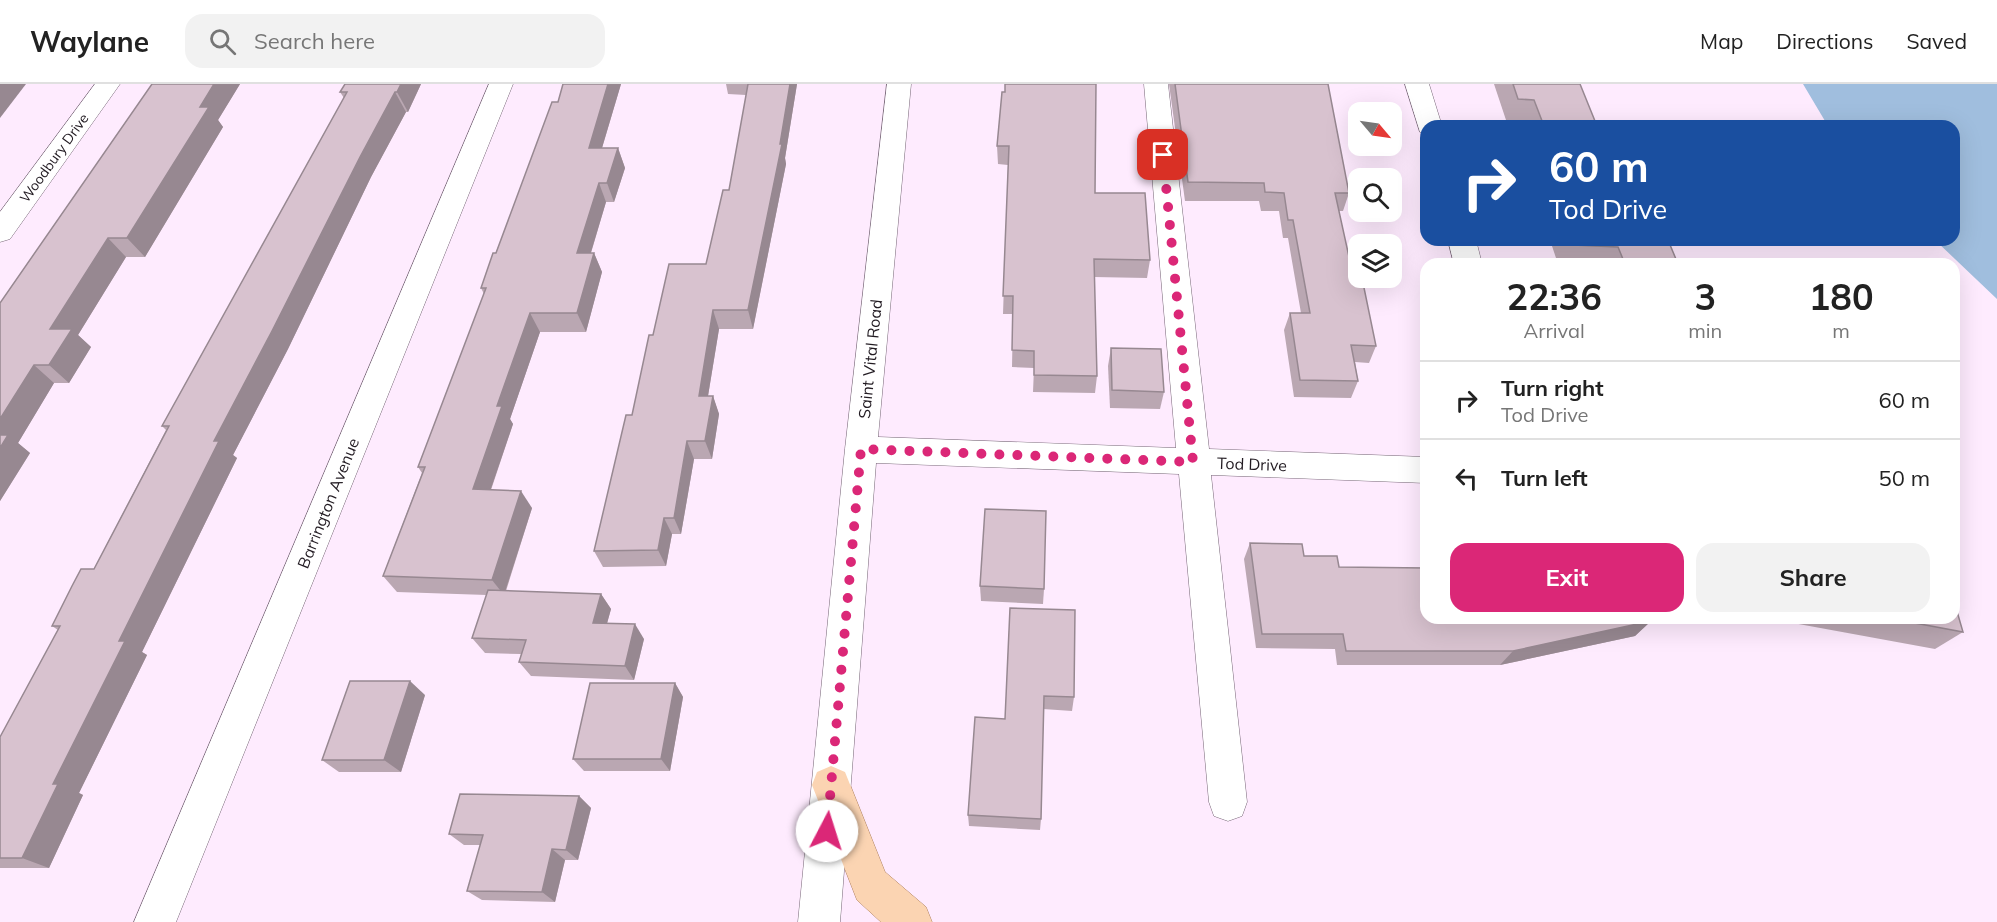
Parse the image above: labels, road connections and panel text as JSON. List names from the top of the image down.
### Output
{
  "streets": {
    "street": [
      "Woodbury Drive",
      "Saint Vital Road",
      "Tod Drive",
      "Barrington Avenue"
    ]
  },
  "crossings": [
    ["Saint Vital Road", "Tod Drive"]
  ],
  "north": "bottom right",
  "page": {
    "header": "Waylane",
    "search": "Search here",
    "nav": ["Map", "Directions", "Saved"],
    "turn": ["60 m", "Tod Drive"],
    "eta": [
      "22:36",
      "Arrival",
      "3",
      "min",
      "180",
      "m"
    ],
    "list": [
      {
        "name": "Turn right",
        "note": "Tod Drive",
        "value": "60 m"
      },
      {
        "name": "Turn left",
        "value": "50 m"
      }
    ],
    "buttons": ["Exit", "Share"]
  }
}
